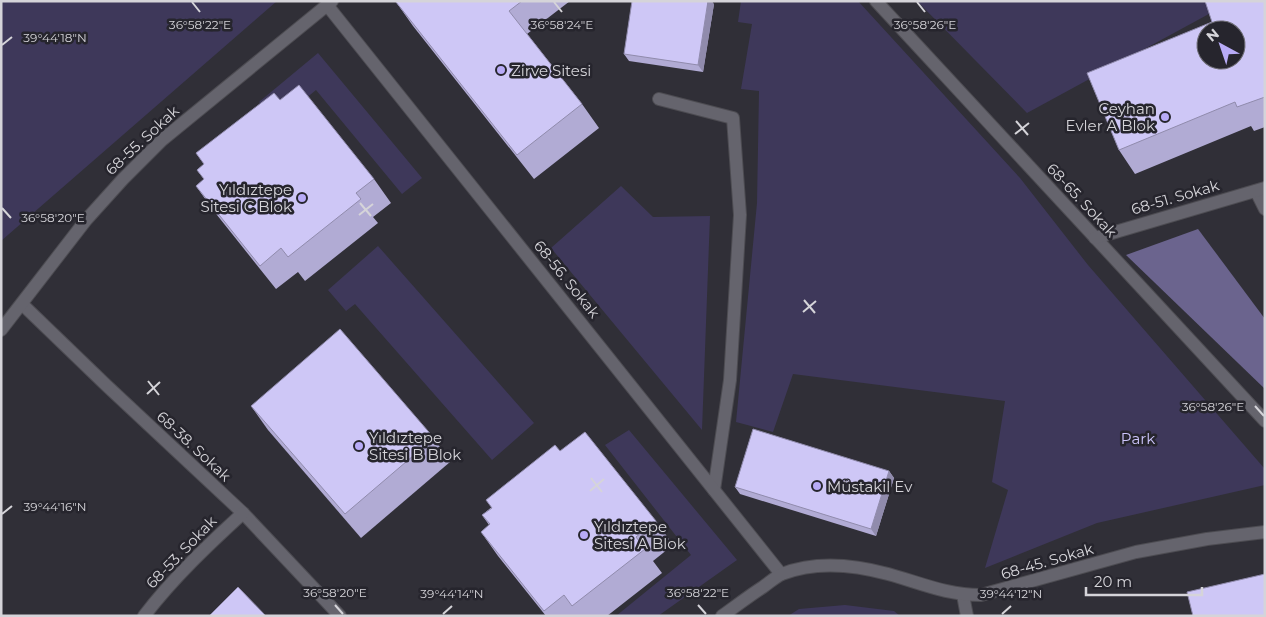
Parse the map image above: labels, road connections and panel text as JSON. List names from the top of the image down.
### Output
{
  "streets": {
    "street": [
      "68-55. Sokak",
      "68-51. Sokak",
      "68-65. Sokak",
      "68-56. Sokak",
      "68-38. Sokak",
      "68-53. Sokak",
      "68-45. Sokak"
    ]
  },
  "crossings": [
    ["68-55. Sokak", "68-56. Sokak"],
    ["68-55. Sokak", "68-38. Sokak"],
    ["68-51. Sokak", "68-65. Sokak"],
    ["68-56. Sokak", "68-45. Sokak"],
    ["68-38. Sokak", "68-53. Sokak"]
  ],
  "parks": ["Park"],
  "places": [
    "Zirve Sitesi",
    "Ceyhan Evler A Blok",
    "Yıldıztepe Sitesi C Blok",
    "Yıldıztepe Sitesi B Blok",
    "Müstakil Ev",
    "Yıldıztepe Sitesi A Blok"
  ],
  "scale_bar": "20 m",
  "north": "top left",
  "coordinates": [
    "36°58'24\"E",
    "36°58'22\"E",
    "36°58'26\"E",
    "39°44'18\"N",
    "36°58'20\"E",
    "39°44'16\"N",
    "39°44'14\"N",
    "39°44'12\"N"
  ]
}
